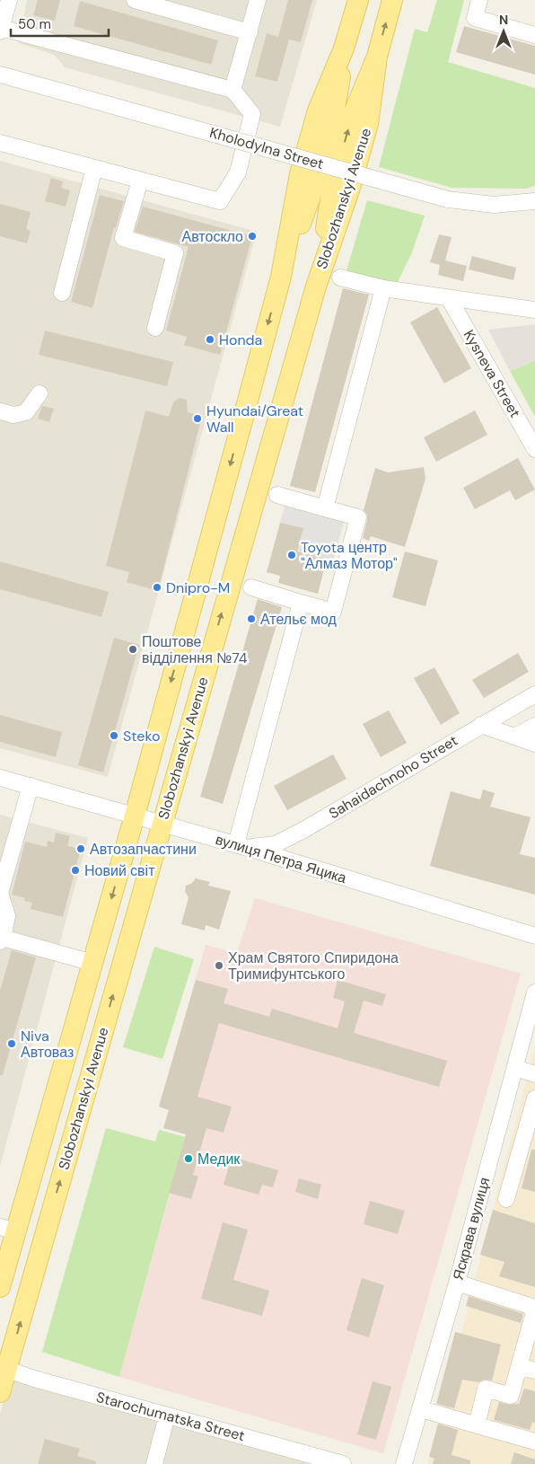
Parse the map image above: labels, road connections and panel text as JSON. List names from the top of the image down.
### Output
{
  "streets": {
    "main road": ["Slobozhanskyi Avenue"],
    "street": [
      "Kholodylna Street",
      "Kysneva Street",
      "Sahaidachnoho Street",
      "вулиця Петра Яцика",
      "Яскрава вулиця",
      "Starochumatska Street"
    ]
  },
  "crossings": [
    ["Slobozhanskyi Avenue", "вулиця Петра Яцика"],
    ["Slobozhanskyi Avenue", "Starochumatska Street"],
    ["Sahaidachnoho Street", "вулиця Петра Яцика"]
  ],
  "places": [
    "Автоскло",
    "Honda",
    "Hyundai/Great Wall",
    "Toyota центр \"Алмаз Мотор\"",
    "Dnipro-M",
    "Ательє мод",
    "Поштове відділення №74",
    "Steko",
    "Автозапчастини",
    "Новий світ",
    "Храм Святого Спиридона Тримифунтського",
    "Niva Автоваз",
    "Медик"
  ],
  "scale_bar": "50 m",
  "north": "top"
}
